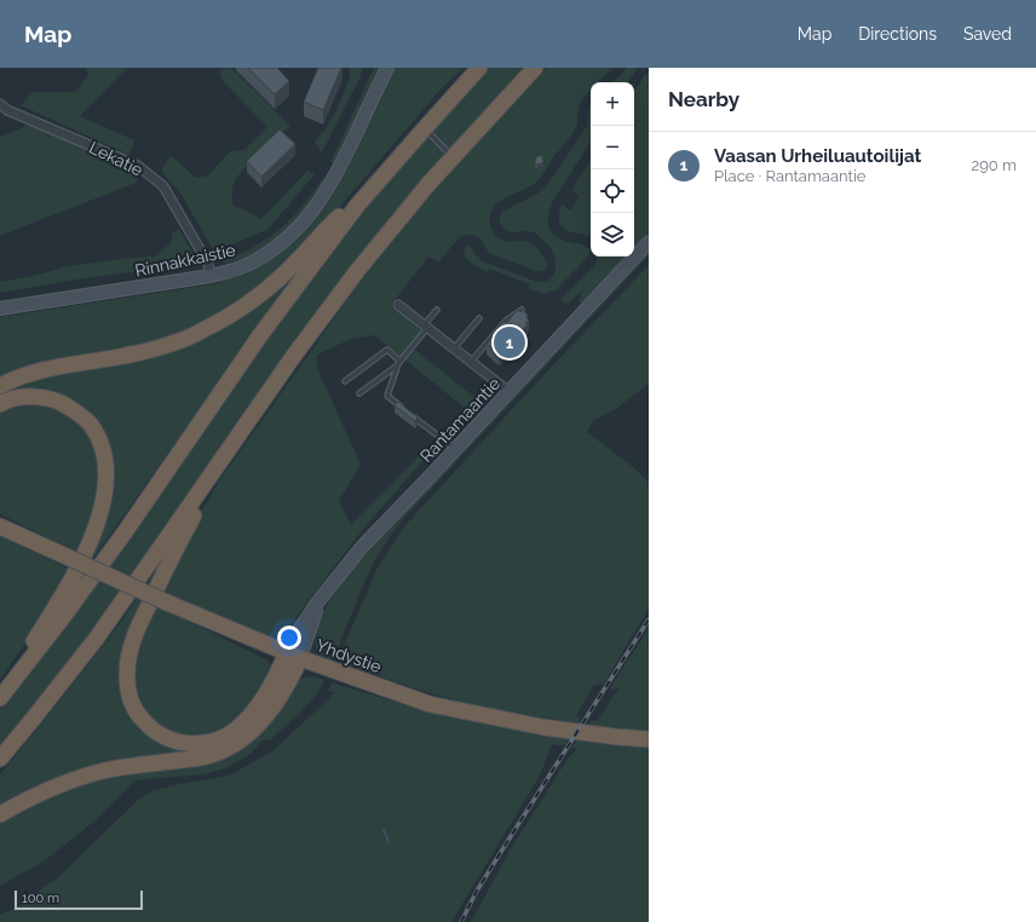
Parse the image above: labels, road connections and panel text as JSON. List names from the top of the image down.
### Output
{
  "streets": {
    "highway": ["Yhdystie"],
    "main road": ["Rinnakkaistie", "Rantamaantie"],
    "street": ["Lekatie"]
  },
  "crossings": [
    ["Lekatie", "Rinnakkaistie"],
    ["Rantamaantie", "Yhdystie"]
  ],
  "scale_bar": "100 m",
  "page": {
    "header": "Map",
    "nav": ["Map", "Directions", "Saved"],
    "heading": "Nearby",
    "map_buttons": ["+", "−"],
    "list": [
      {
        "mark": "1",
        "name": "Vaasan Urheiluautoilijat",
        "note": "Place · Rantamaantie",
        "value": "290 m"
      }
    ],
    "pins": "1",
    "scale": "100 m"
  }
}
